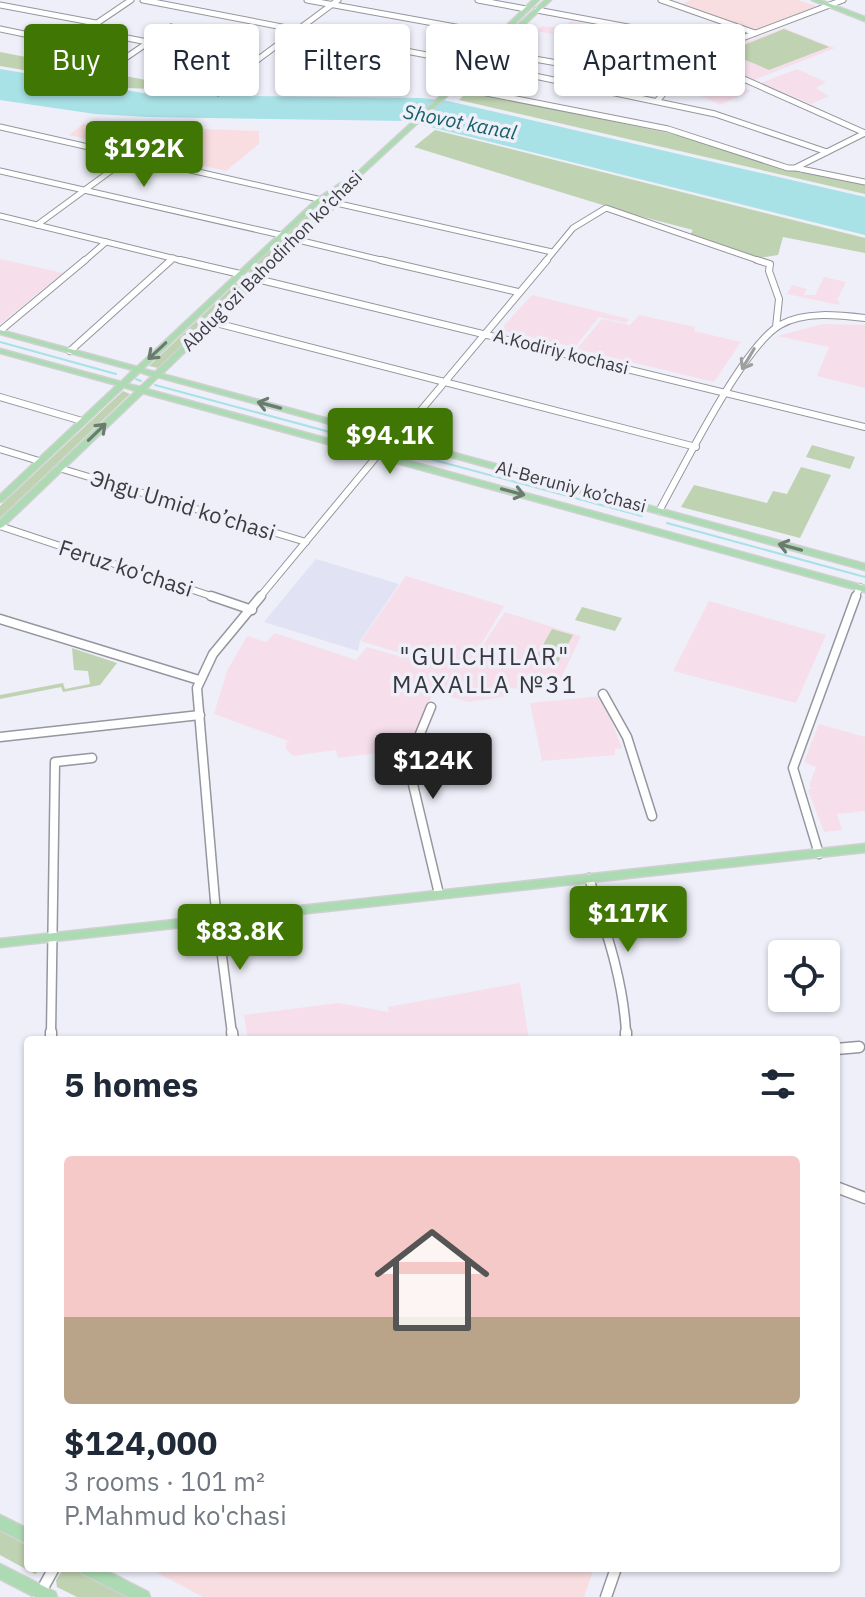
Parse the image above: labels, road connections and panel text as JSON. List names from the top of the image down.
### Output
{
  "streets": {
    "main road": ["Abdug’ozi Bahodirhon ko’chasi", "Al-Beruniy ko’chasi"],
    "street": ["A.Kodiriy kochasi", "Эhgu Umid ko’chasi", "Feruz ko'chasi"]
  },
  "crossings": [
    ["Abdug’ozi Bahodirhon ko’chasi", "A.Kodiriy kochasi"],
    ["Abdug’ozi Bahodirhon ko’chasi", "Al-Beruniy ko’chasi"],
    ["Abdug’ozi Bahodirhon ko’chasi", "Эhgu Umid ko’chasi"],
    ["Abdug’ozi Bahodirhon ko’chasi", "Feruz ko'chasi"]
  ],
  "districts": ["\"GULCHILAR\" MAXALLA №31"],
  "water": ["Shovot kanal"],
  "page": {
    "chip": [
      "Buy",
      "Rent",
      "Filters",
      "New",
      "Apartment"
    ],
    "price": [
      "$192K",
      "$94.1K",
      "$124K",
      "$117K",
      "$83.8K"
    ],
    "heading": "5 homes",
    "list": [
      {
        "name": "$124,000",
        "note": "3 rooms · 101 m² · P.Mahmud ko'chasi"
      }
    ]
  }
}
